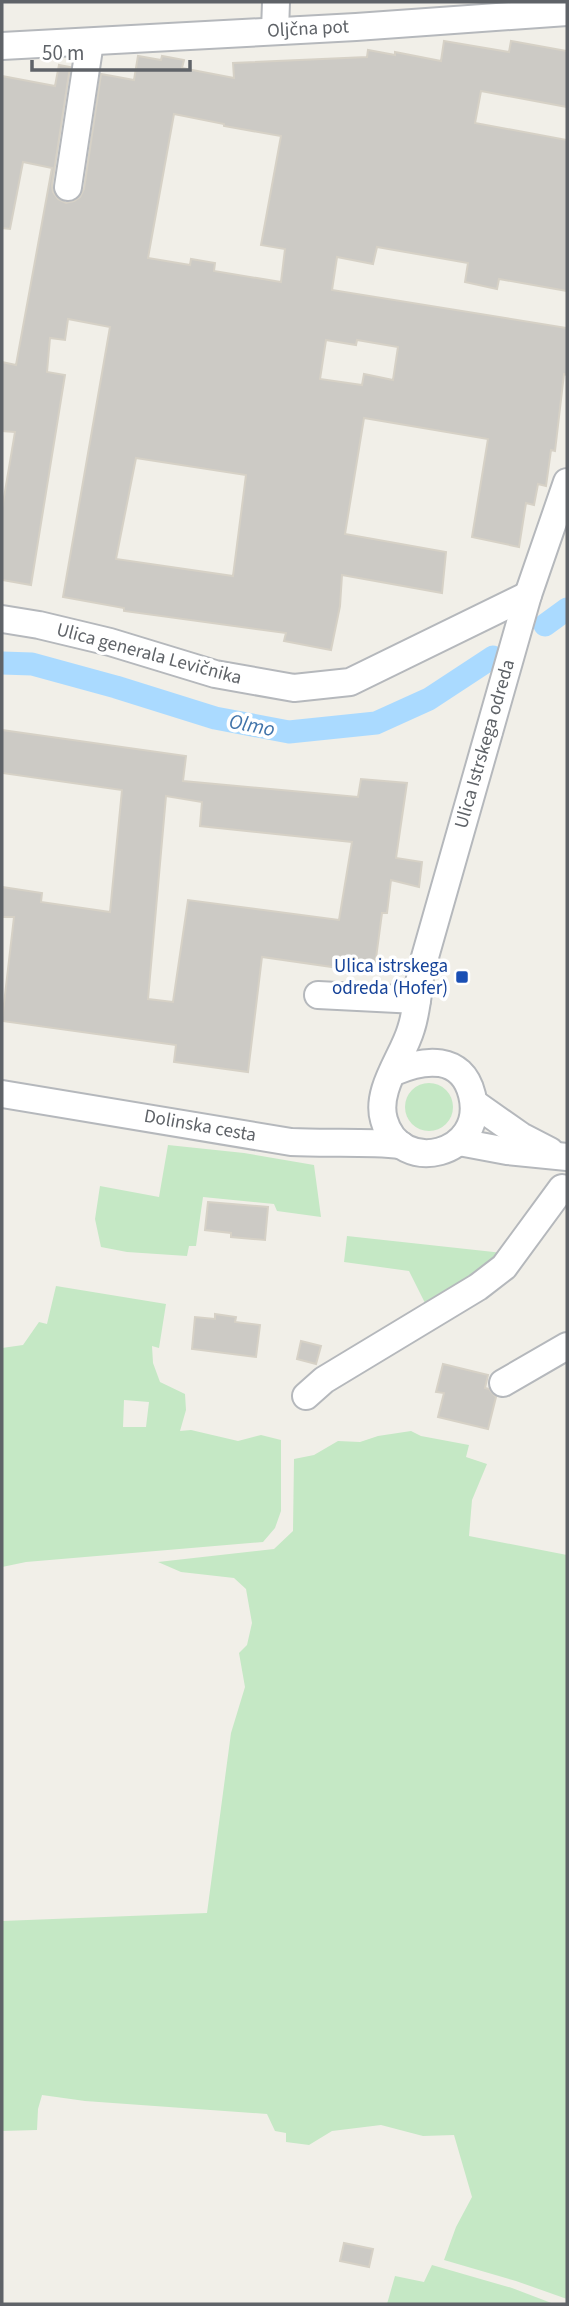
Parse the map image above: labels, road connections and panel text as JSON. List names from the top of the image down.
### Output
{
  "streets": {
    "street": [
      "Oljčna pot",
      "Ulica generala Levičnika",
      "Ulica Istrskega odreda",
      "Dolinska cesta"
    ]
  },
  "crossings": [
    ["Ulica generala Levičnika", "Ulica Istrskega odreda"]
  ],
  "water": ["Olmo"],
  "places": {
    "transit": ["Ulica istrskega odreda (Hofer)"]
  },
  "scale_bar": "50 m"
}
